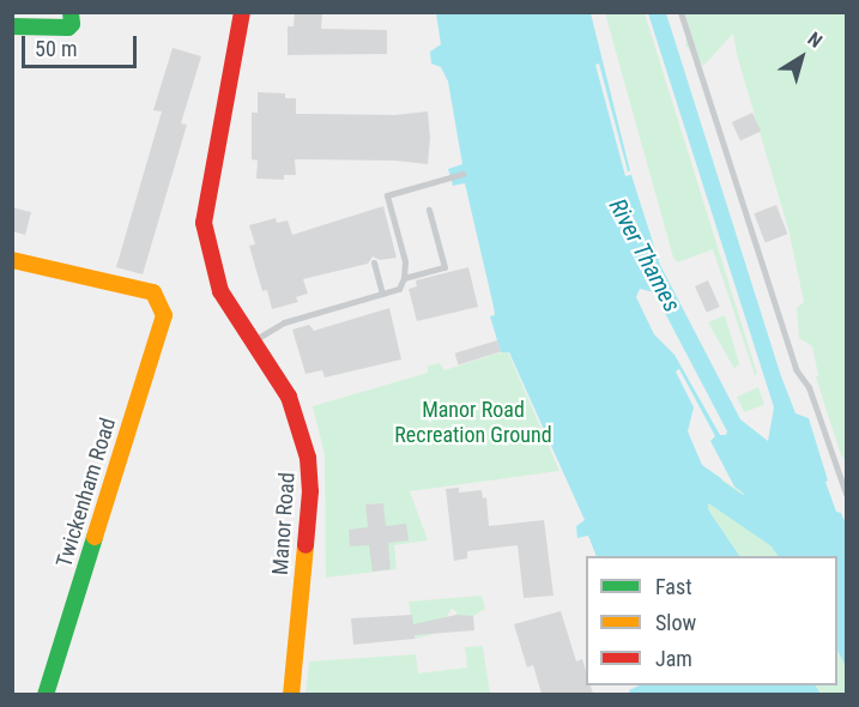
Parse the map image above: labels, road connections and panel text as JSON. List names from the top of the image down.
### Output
{
  "streets": {
    "main road": ["Twickenham Road", "Manor Road"]
  },
  "water": ["River Thames"],
  "parks": ["Manor Road Recreation Ground"],
  "legend": ["Fast", "Slow", "Jam"],
  "scale_bar": "50 m",
  "north": "top right"
}
